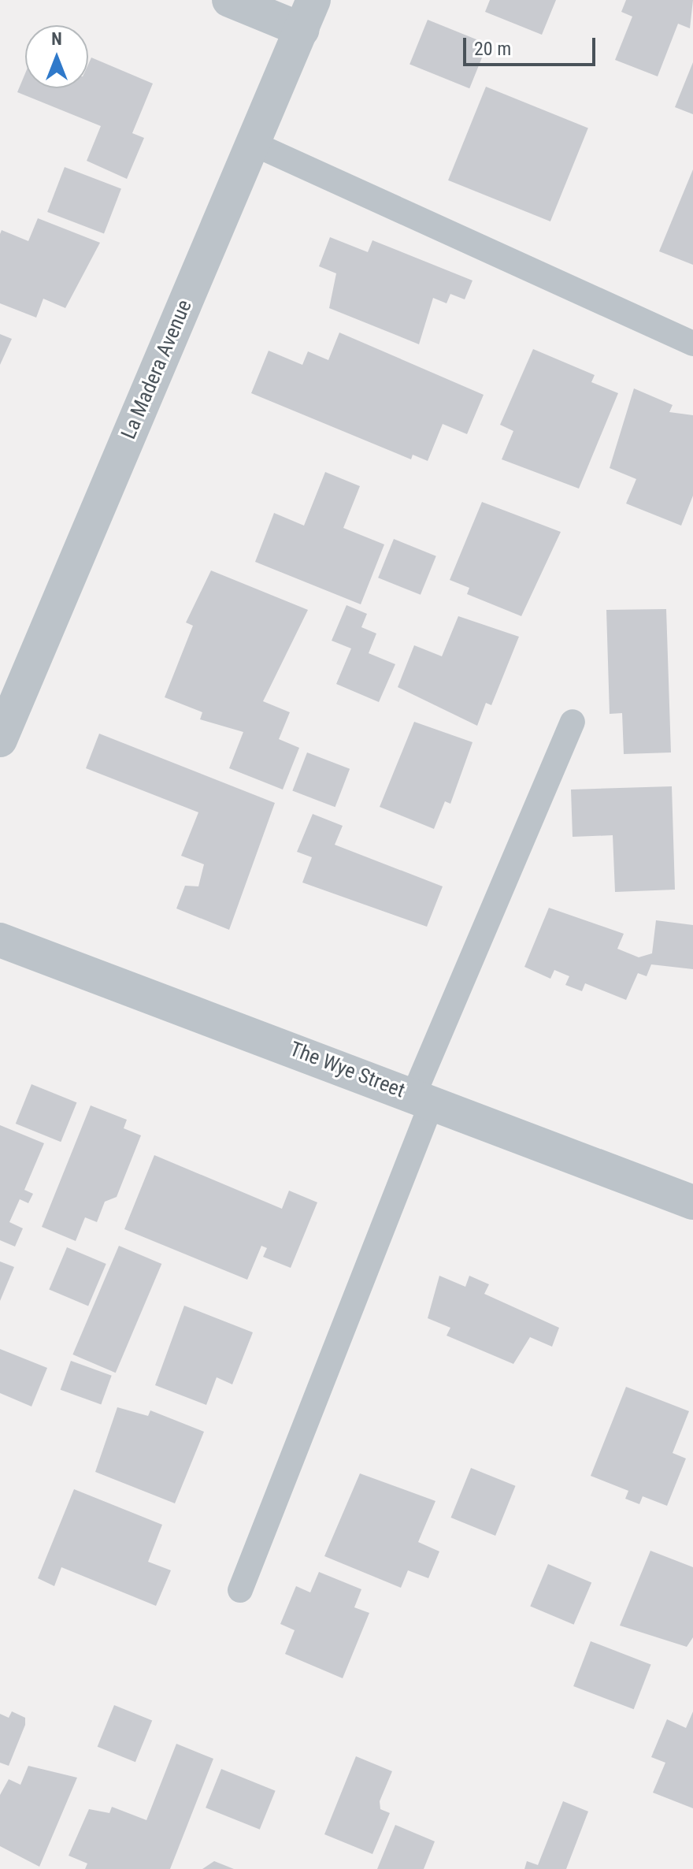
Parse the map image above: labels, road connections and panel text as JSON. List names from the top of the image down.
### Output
{
  "streets": {
    "street": ["La Madera Avenue", "The Wye Street"]
  },
  "scale_bar": "20 m",
  "north": "top"
}
